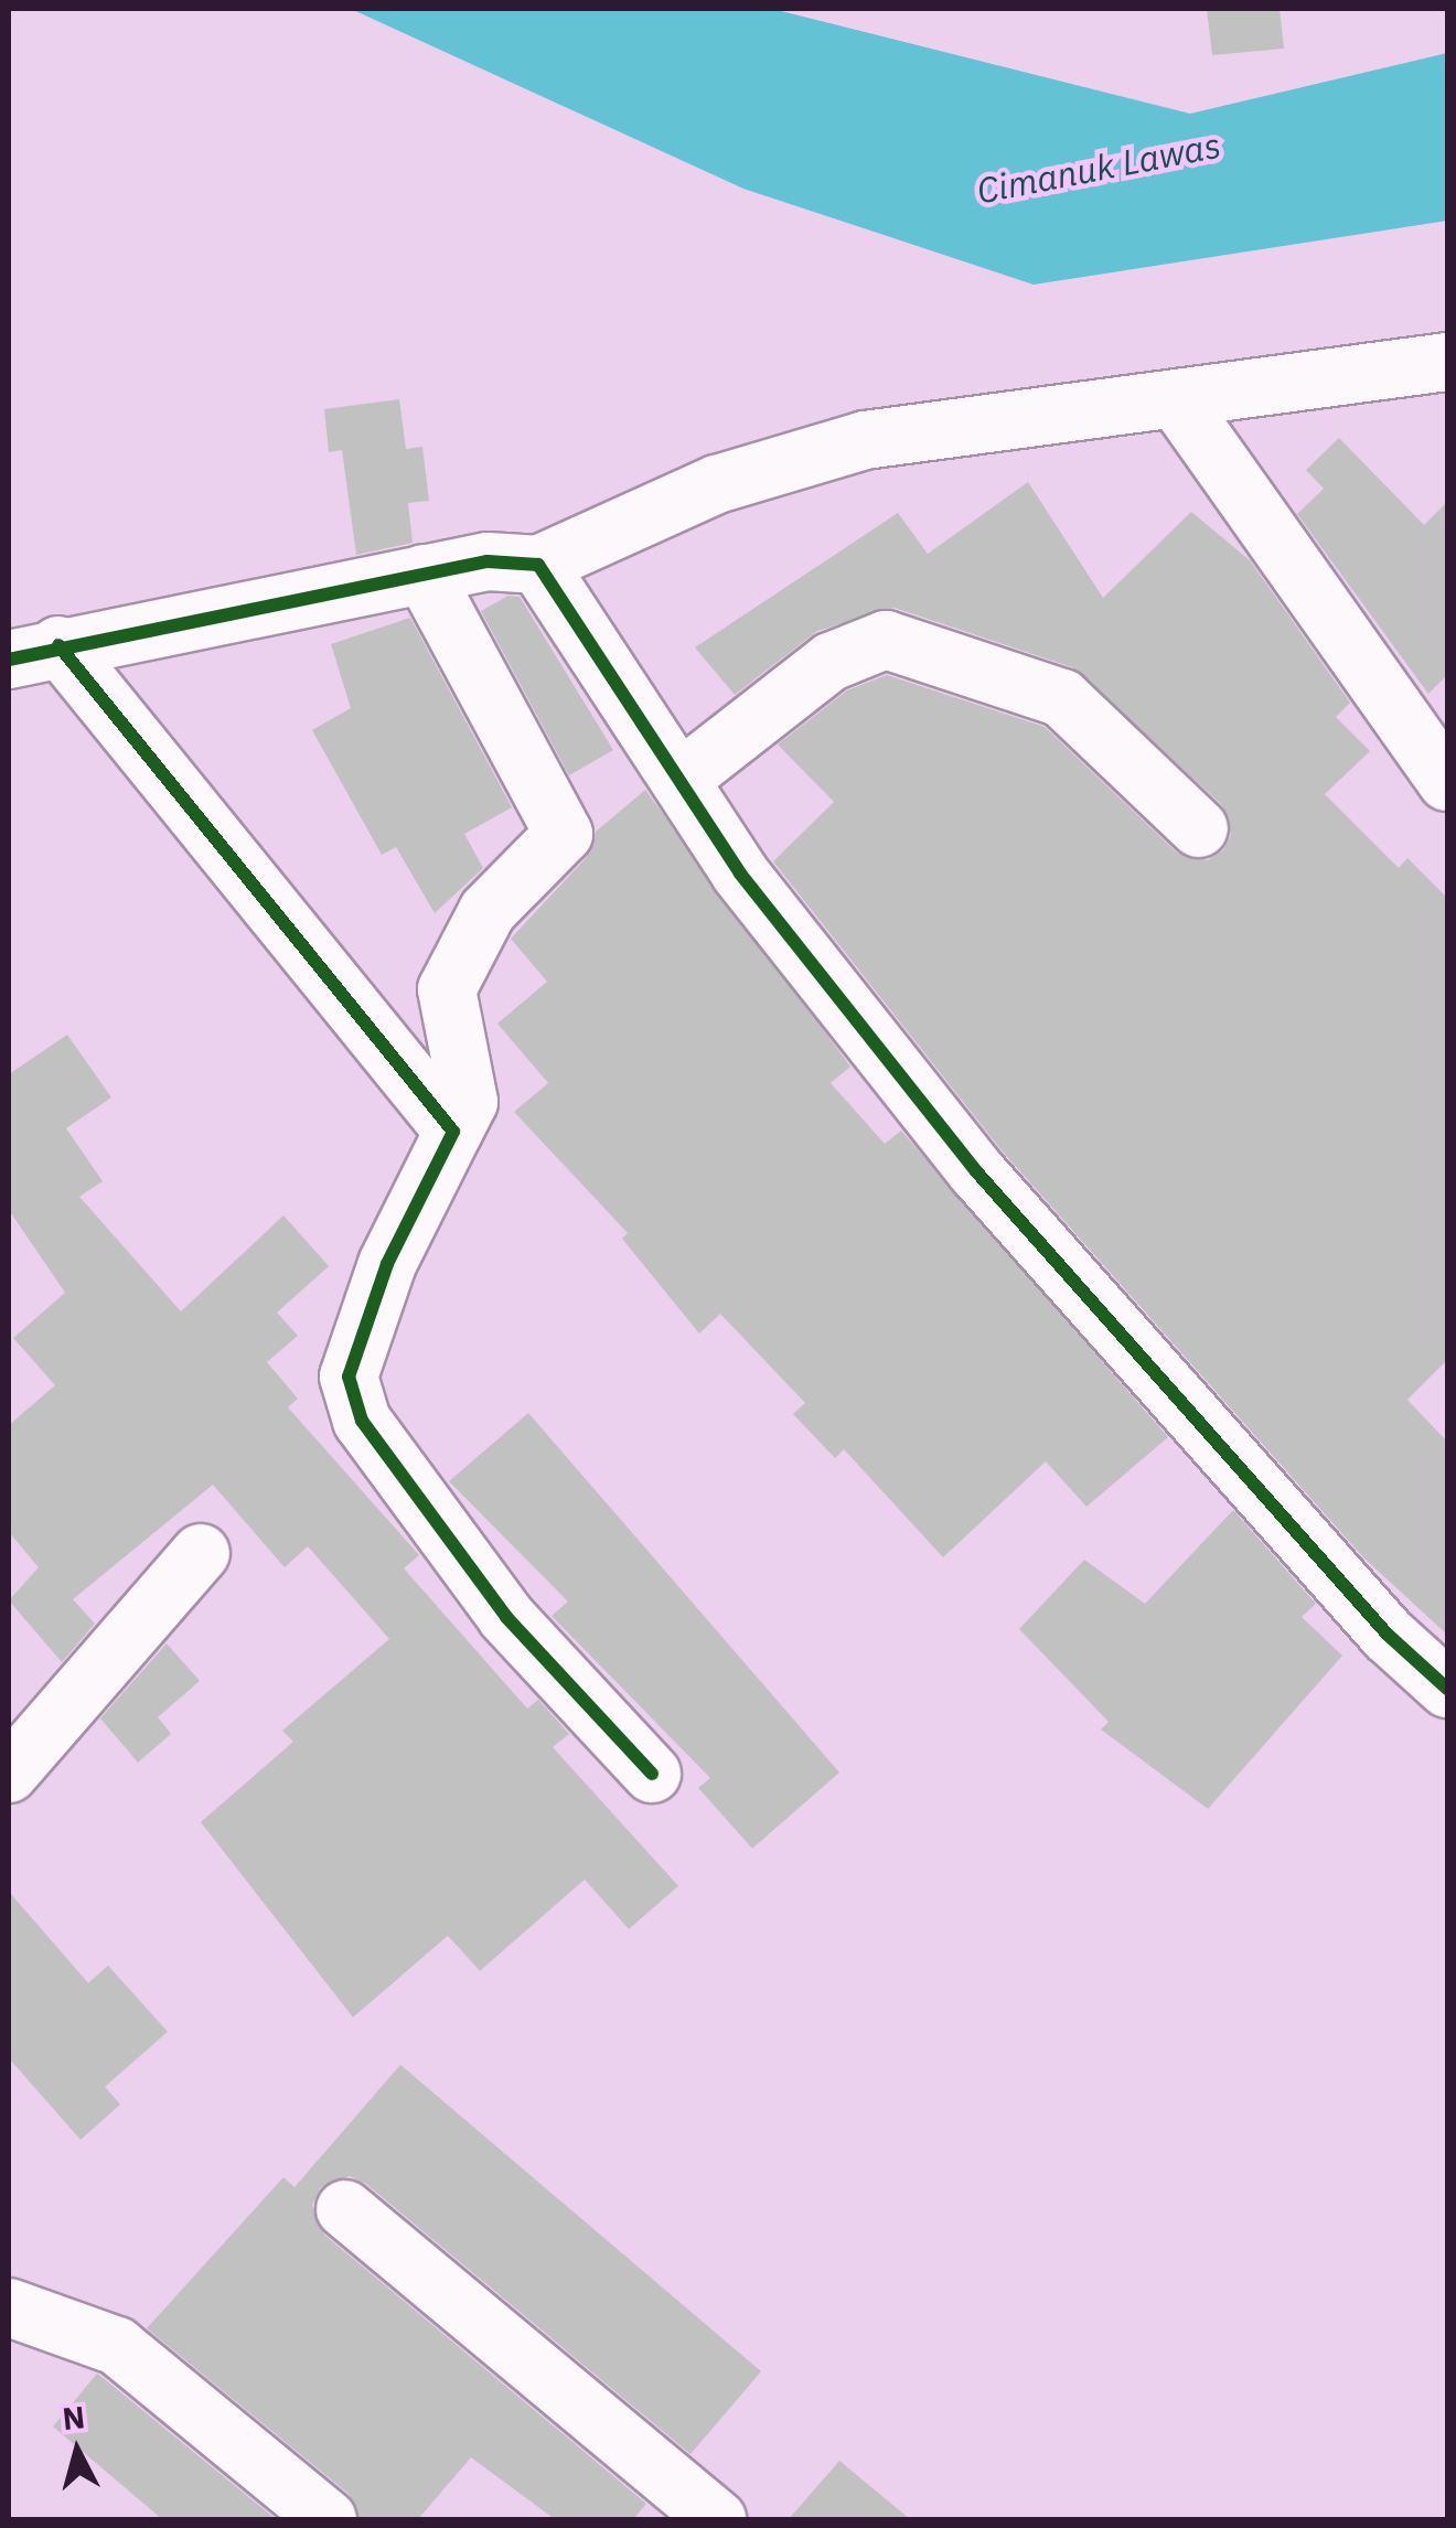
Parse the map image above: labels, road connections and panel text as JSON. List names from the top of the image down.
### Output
{
  "water": ["Cimanuk Lawas"],
  "north": "top"
}
